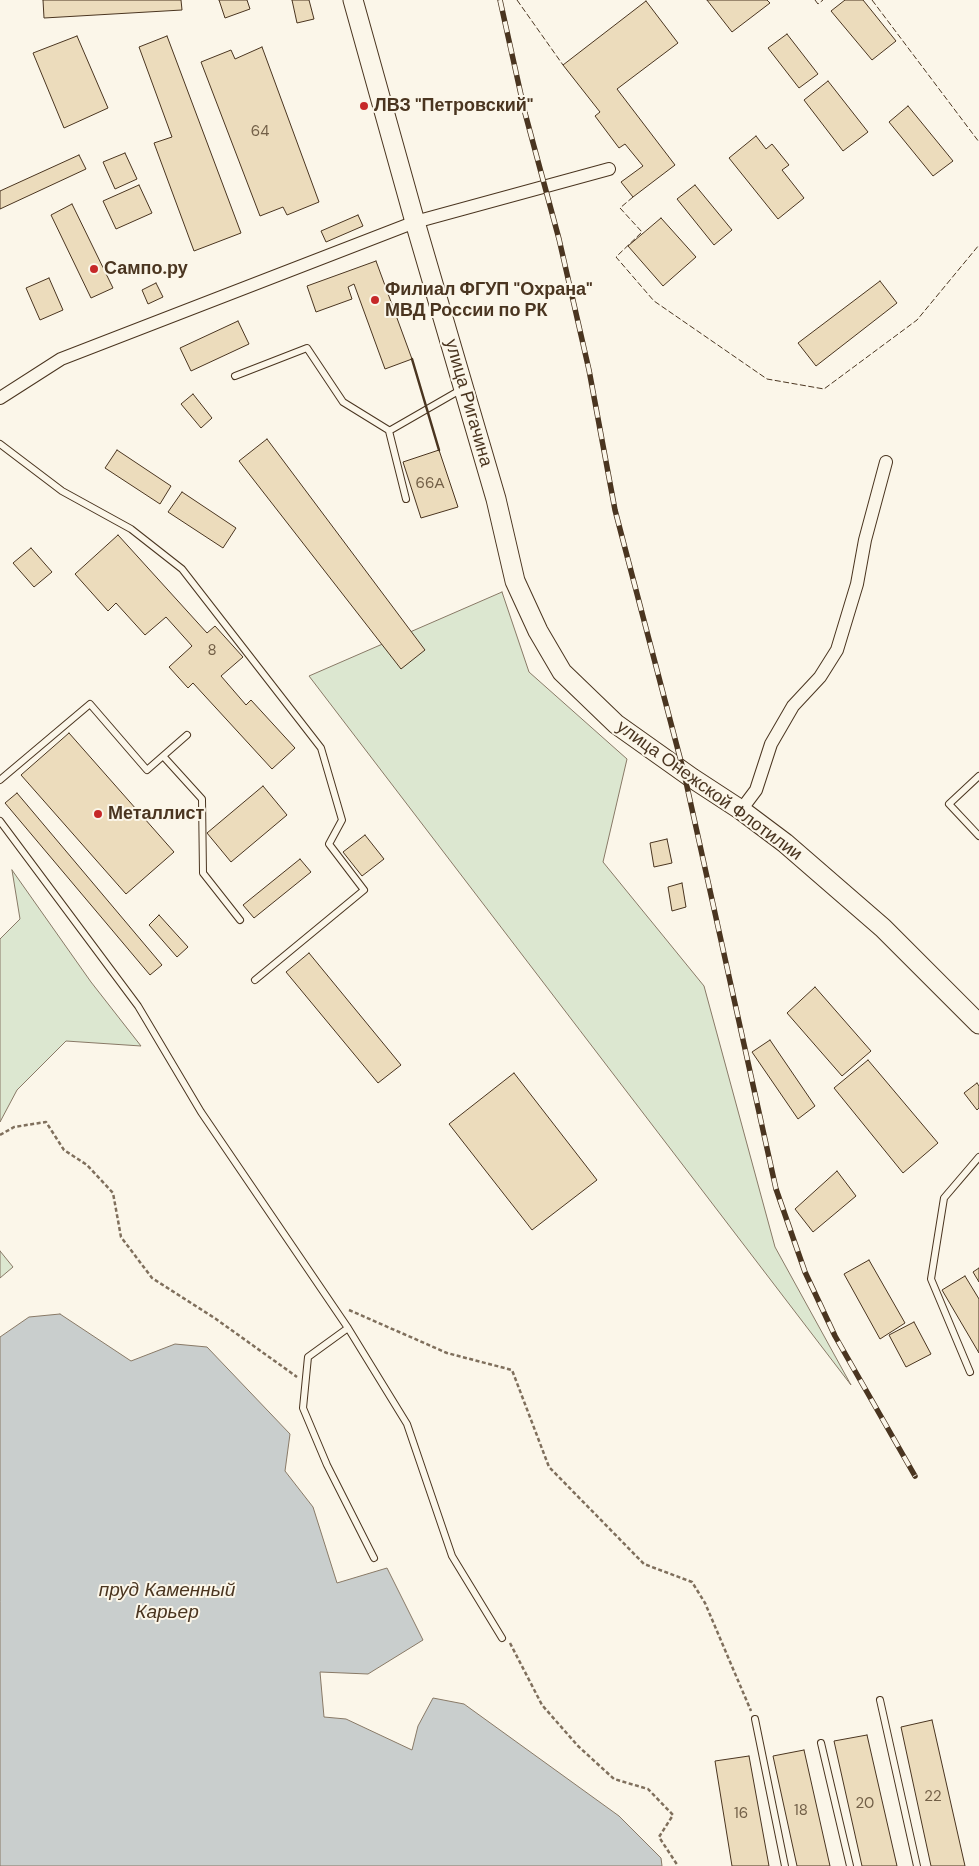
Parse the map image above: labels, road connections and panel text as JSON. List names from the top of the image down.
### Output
{
  "streets": {
    "main road": ["улица Ригачина", "улица Онежской Флотилии"]
  },
  "crossings": [
    ["улица Ригачина", "улица Онежской Флотилии"]
  ],
  "water": ["пруд Каменный Карьер"],
  "places": [
    "ЛВЗ \"Петровский\"",
    "Сампо.ру",
    "Филиал ФГУП \"Охрана\" МВД России по РК",
    "Металлист"
  ],
  "house_numbers": [
    "64",
    "66А",
    "8",
    "22",
    "20",
    "18",
    "16"
  ]
}
